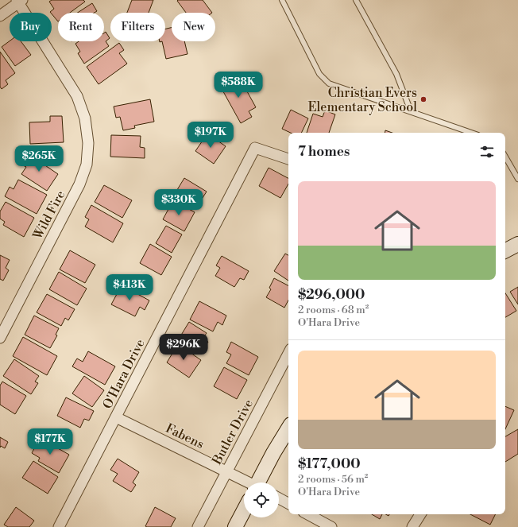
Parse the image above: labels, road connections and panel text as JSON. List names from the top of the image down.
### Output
{
  "streets": {
    "street": [
      "Wild Fire",
      "O'Hara Drive",
      "Butler Drive",
      "Fabens"
    ]
  },
  "crossings": [
    ["O'Hara Drive", "Fabens"],
    ["Butler Drive", "Fabens"]
  ],
  "places": ["Christian Evers Elementary School"],
  "page": {
    "chip": [
      "Buy",
      "Rent",
      "Filters",
      "New"
    ],
    "price": [
      "$588K",
      "$197K",
      "$265K",
      "$330K",
      "$413K",
      "$296K",
      "$177K"
    ],
    "heading": "7 homes",
    "list": [
      {
        "name": "$296,000",
        "note": "2 rooms · 68 m² · O'Hara Drive"
      },
      {
        "name": "$177,000",
        "note": "2 rooms · 56 m² · O'Hara Drive"
      }
    ]
  }
}
